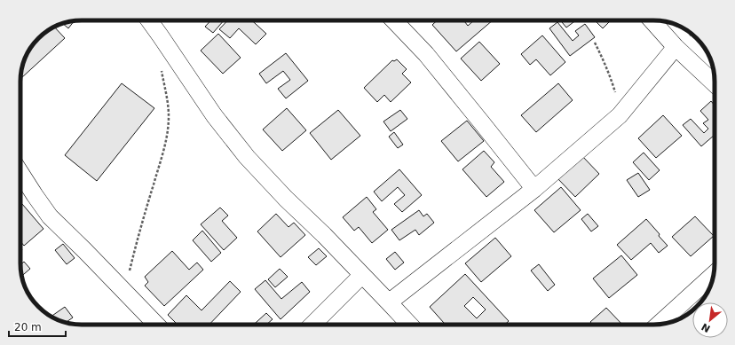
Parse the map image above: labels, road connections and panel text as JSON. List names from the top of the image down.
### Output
{
  "scale_bar": "20 m",
  "north": "bottom left"
}
